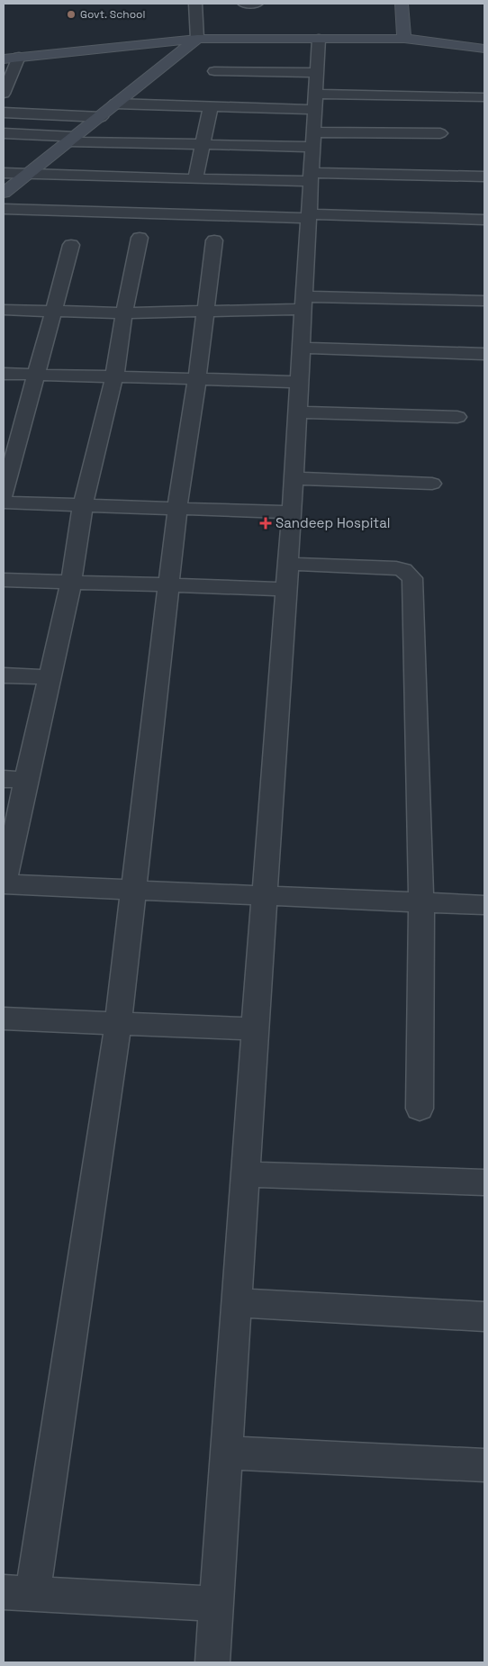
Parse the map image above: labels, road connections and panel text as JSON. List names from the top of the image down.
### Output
{
  "places": {
    "other": ["Govt. School"],
    "health": ["Sandeep Hospital"]
  }
}
